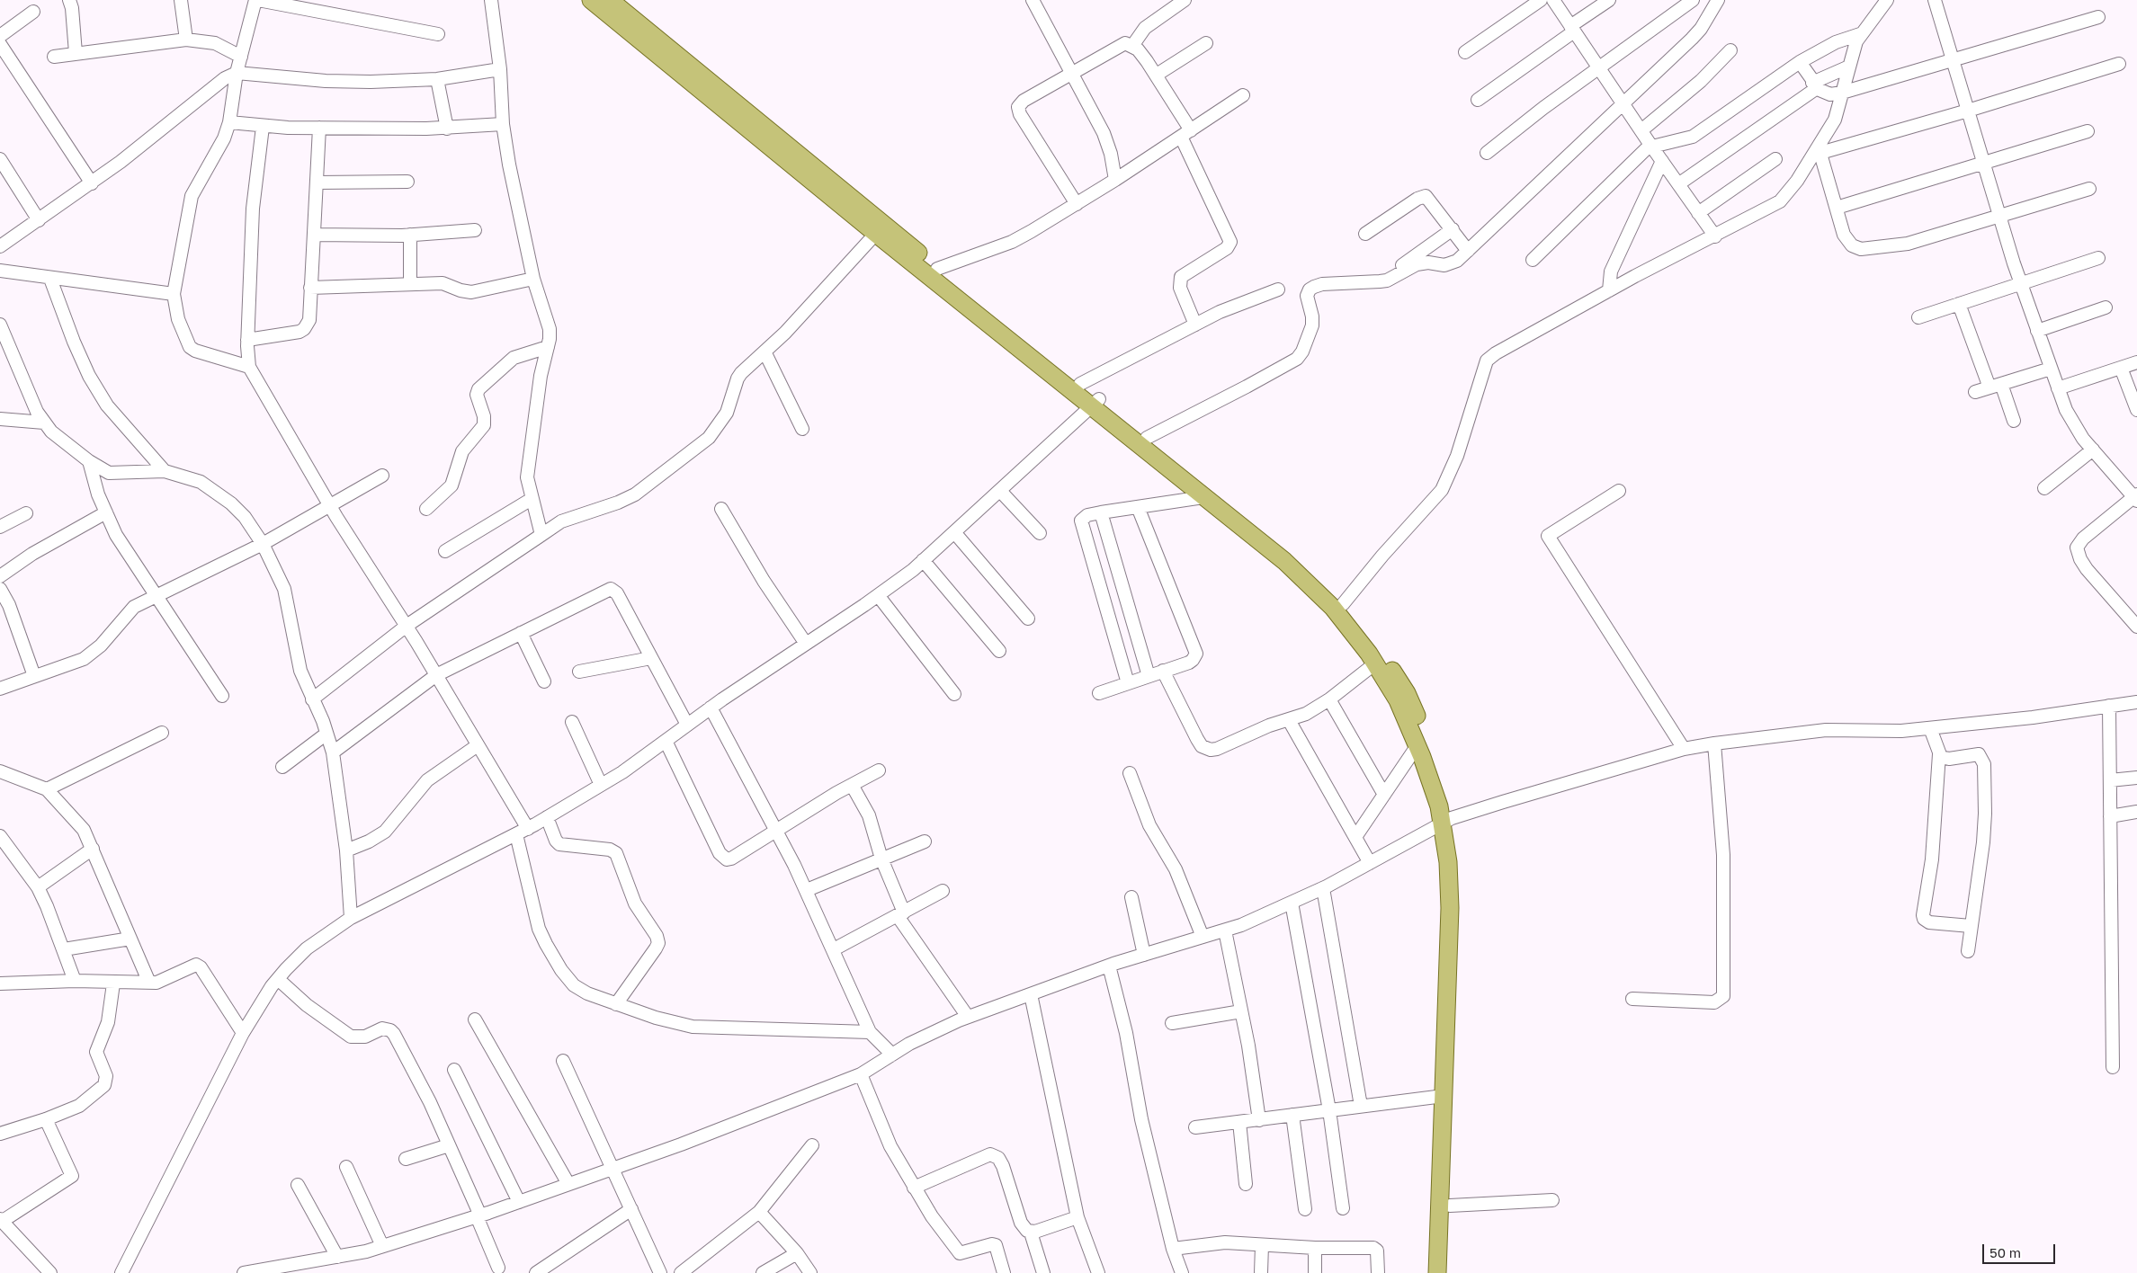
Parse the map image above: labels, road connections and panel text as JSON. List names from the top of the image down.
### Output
{
  "scale_bar": "50 m"
}
